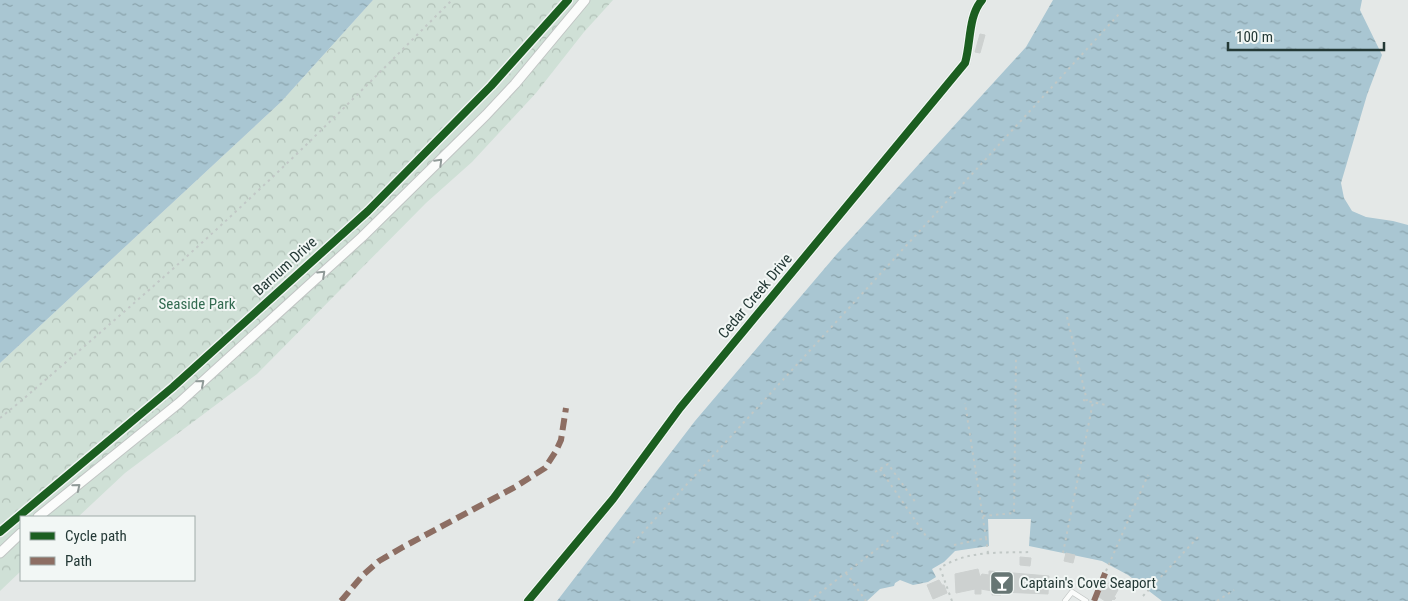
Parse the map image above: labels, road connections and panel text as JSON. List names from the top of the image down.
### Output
{
  "streets": {
    "street": ["Barnum Drive", "Cedar Creek Drive"]
  },
  "parks": ["Seaside Park"],
  "places": {
    "bar": ["Captain's Cove Seaport"]
  },
  "legend": ["Cycle path", "Path"],
  "scale_bar": "100 m"
}
